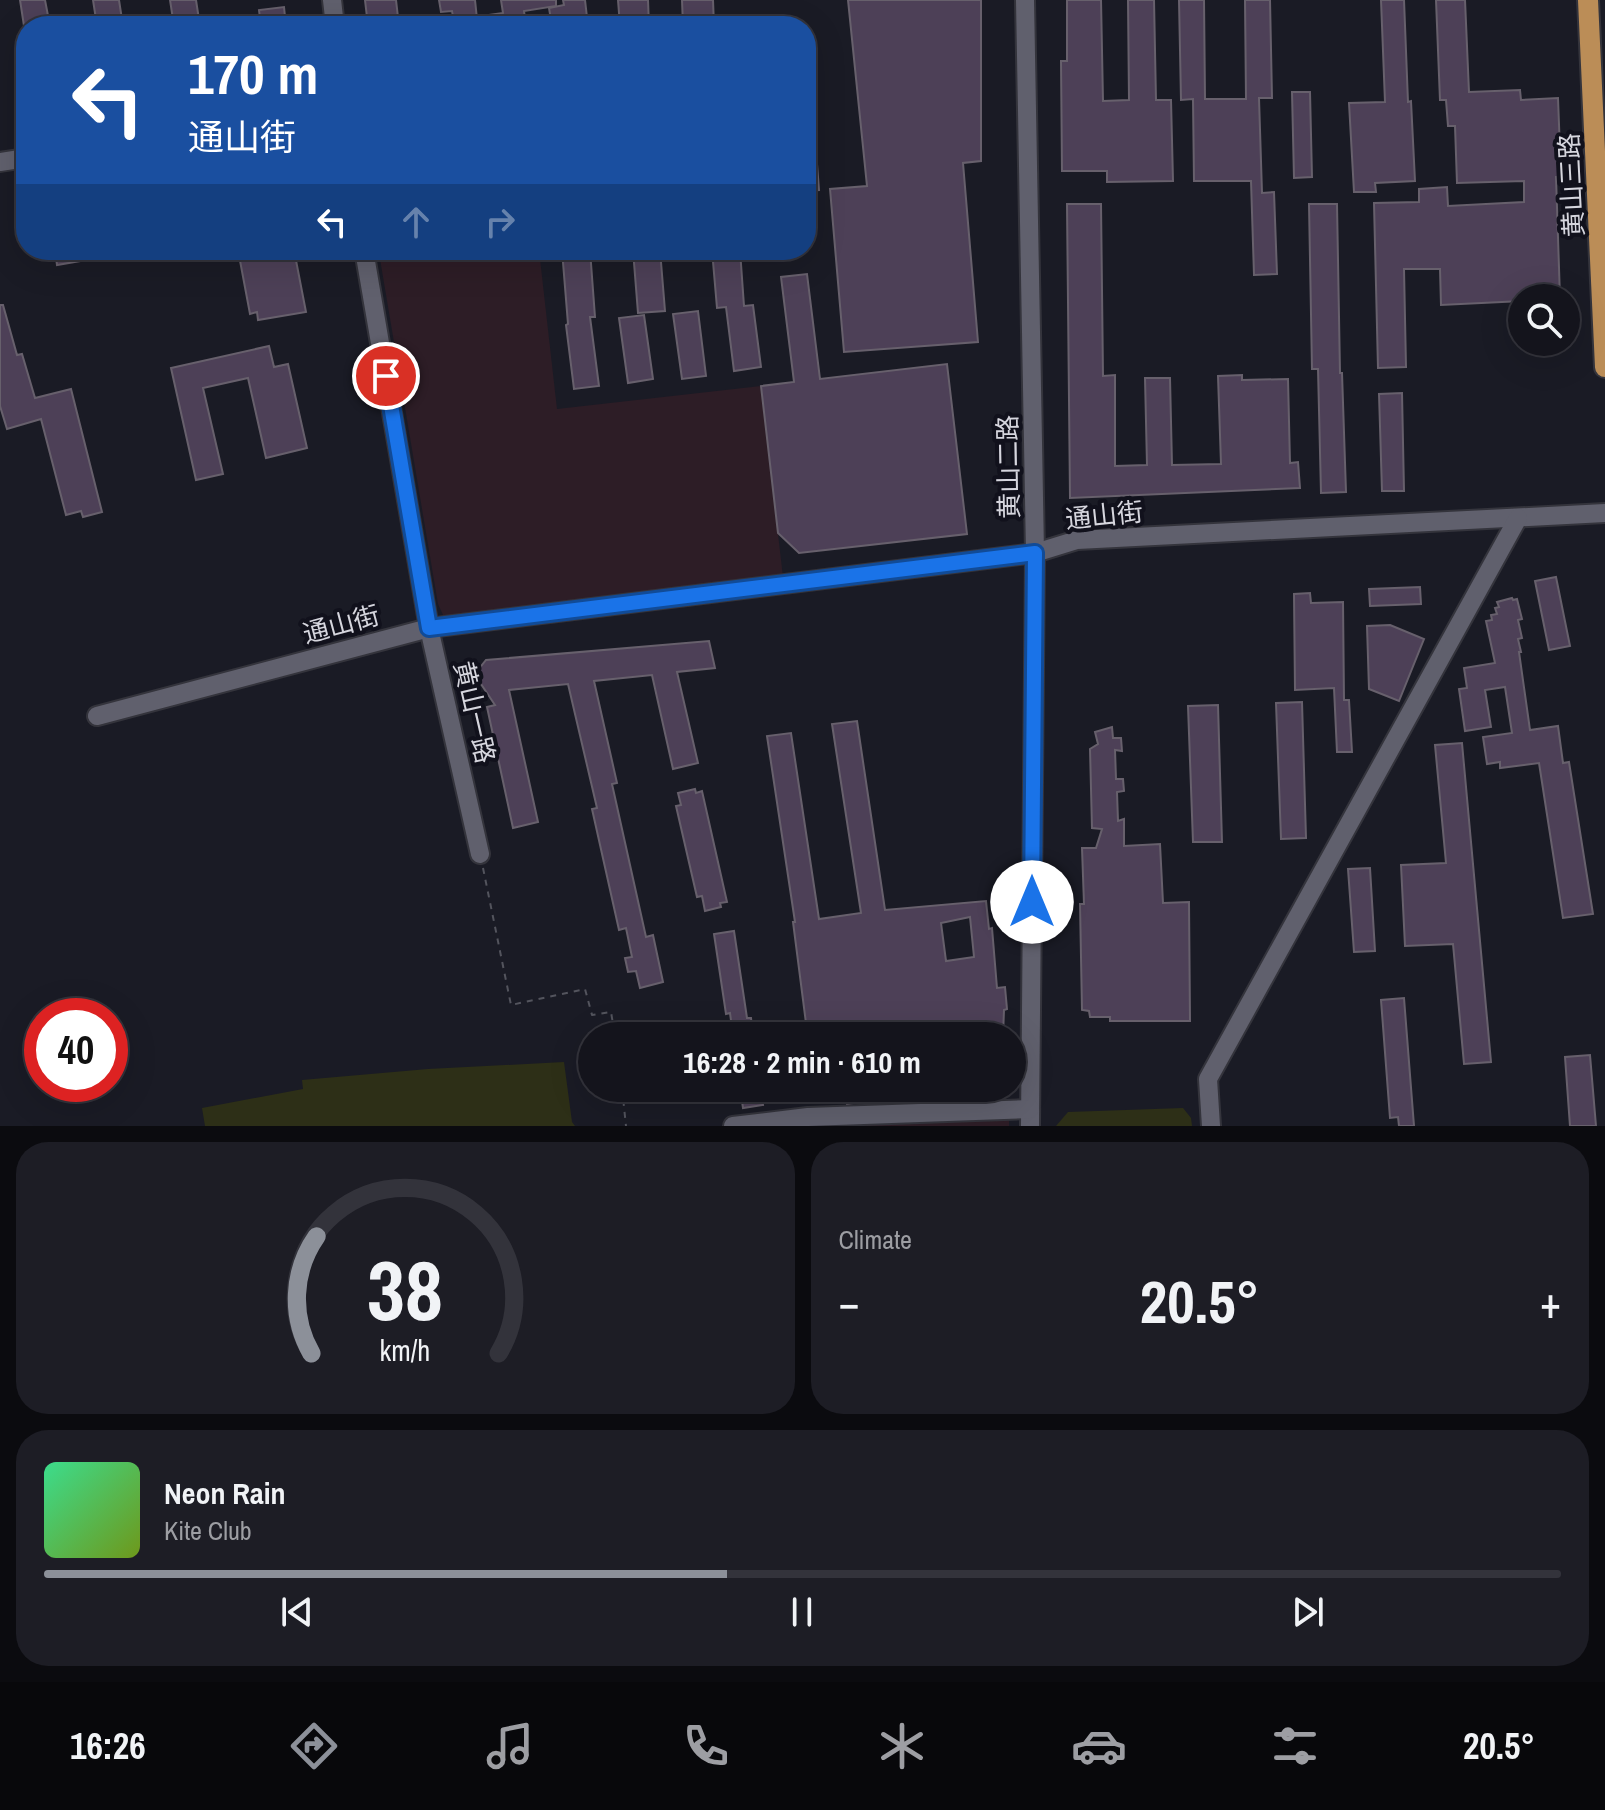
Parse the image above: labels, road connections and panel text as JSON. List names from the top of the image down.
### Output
{
  "streets": {
    "main road": ["黄山三路"],
    "street": ["黄山二路", "通山街", "黄山一路"]
  },
  "crossings": [
    ["黄山二路", "通山街"],
    ["通山街", "黄山一路"]
  ],
  "page": {
    "turn": ["170 m", "通山街"],
    "limit": "40",
    "trip": "16:28 · 2 min · 610 m",
    "tile": "Climate",
    "heat": ["−", "20.5°", "+"],
    "song": ["Neon Rain", "Kite Club"],
    "tabs": ["16:26", "20.5°"],
    "gauge": ["38", "km/h"]
  }
}
